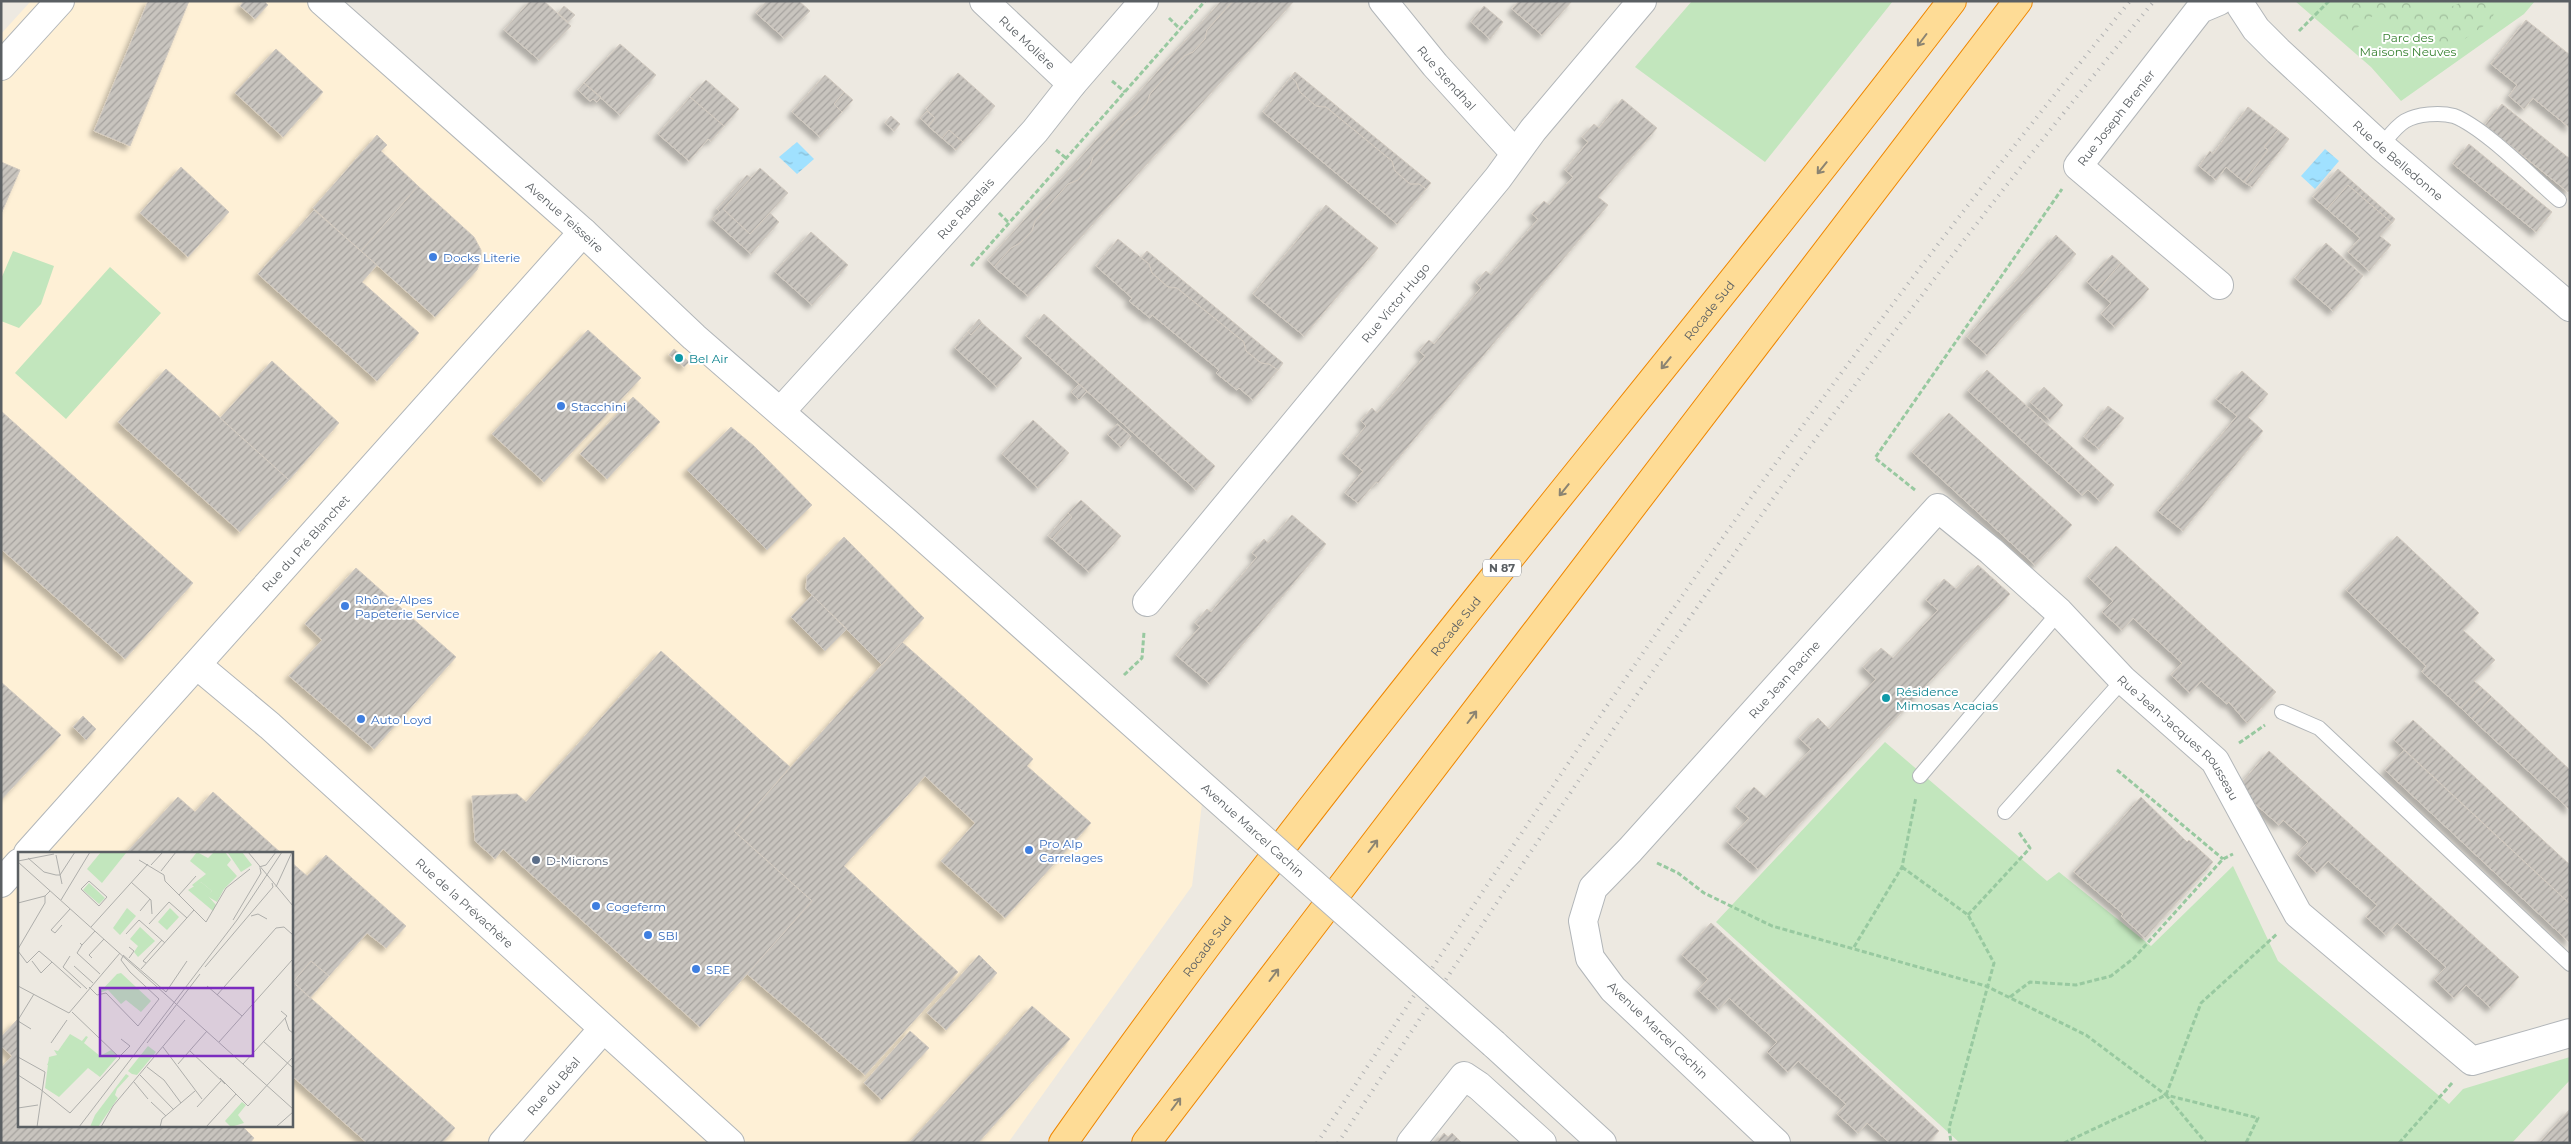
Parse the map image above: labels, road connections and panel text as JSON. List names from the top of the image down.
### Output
{
  "streets": {
    "highway": ["Rocade Sud", "N 87"],
    "street": [
      "Rue Molière",
      "Rue Stendhal",
      "Rue Joseph Brenier",
      "Rue de Belledonne",
      "Rue Rabelais",
      "Avenue Teisseire",
      "Rue Victor Hugo",
      "Rue du Pré Blanchet",
      "Rue Jean Racine",
      "Rue Jean-Jacques Rousseau",
      "Avenue Marcel Cachin",
      "Rue de la Prévachère",
      "Rue du Béal"
    ]
  },
  "crossings": [
    ["Rue Molière", "Rue Rabelais"],
    ["Rue Stendhal", "Rue Victor Hugo"],
    ["Rue Rabelais", "Avenue Teisseire"],
    ["Avenue Teisseire", "Rue du Pré Blanchet"],
    ["Avenue Teisseire", "Avenue Marcel Cachin"],
    ["Rue du Pré Blanchet", "Rue de la Prévachère"],
    ["Rue Jean Racine", "Rue Jean-Jacques Rousseau"],
    ["Rue Jean Racine", "Avenue Marcel Cachin"],
    ["Rue de la Prévachère", "Rue du Béal"]
  ],
  "parks": ["Parc des Maisons Neuves"],
  "places": [
    "Docks Literie",
    "Bel Air",
    "Stacchini",
    "Rhône-Alpes Papeterie Service",
    "Résidence Mimosas Acacias",
    "Auto Loyd",
    "Pro Alp Carrelages",
    "D-Microns",
    "Cogeferm",
    "SBI",
    "SRE"
  ]
}
